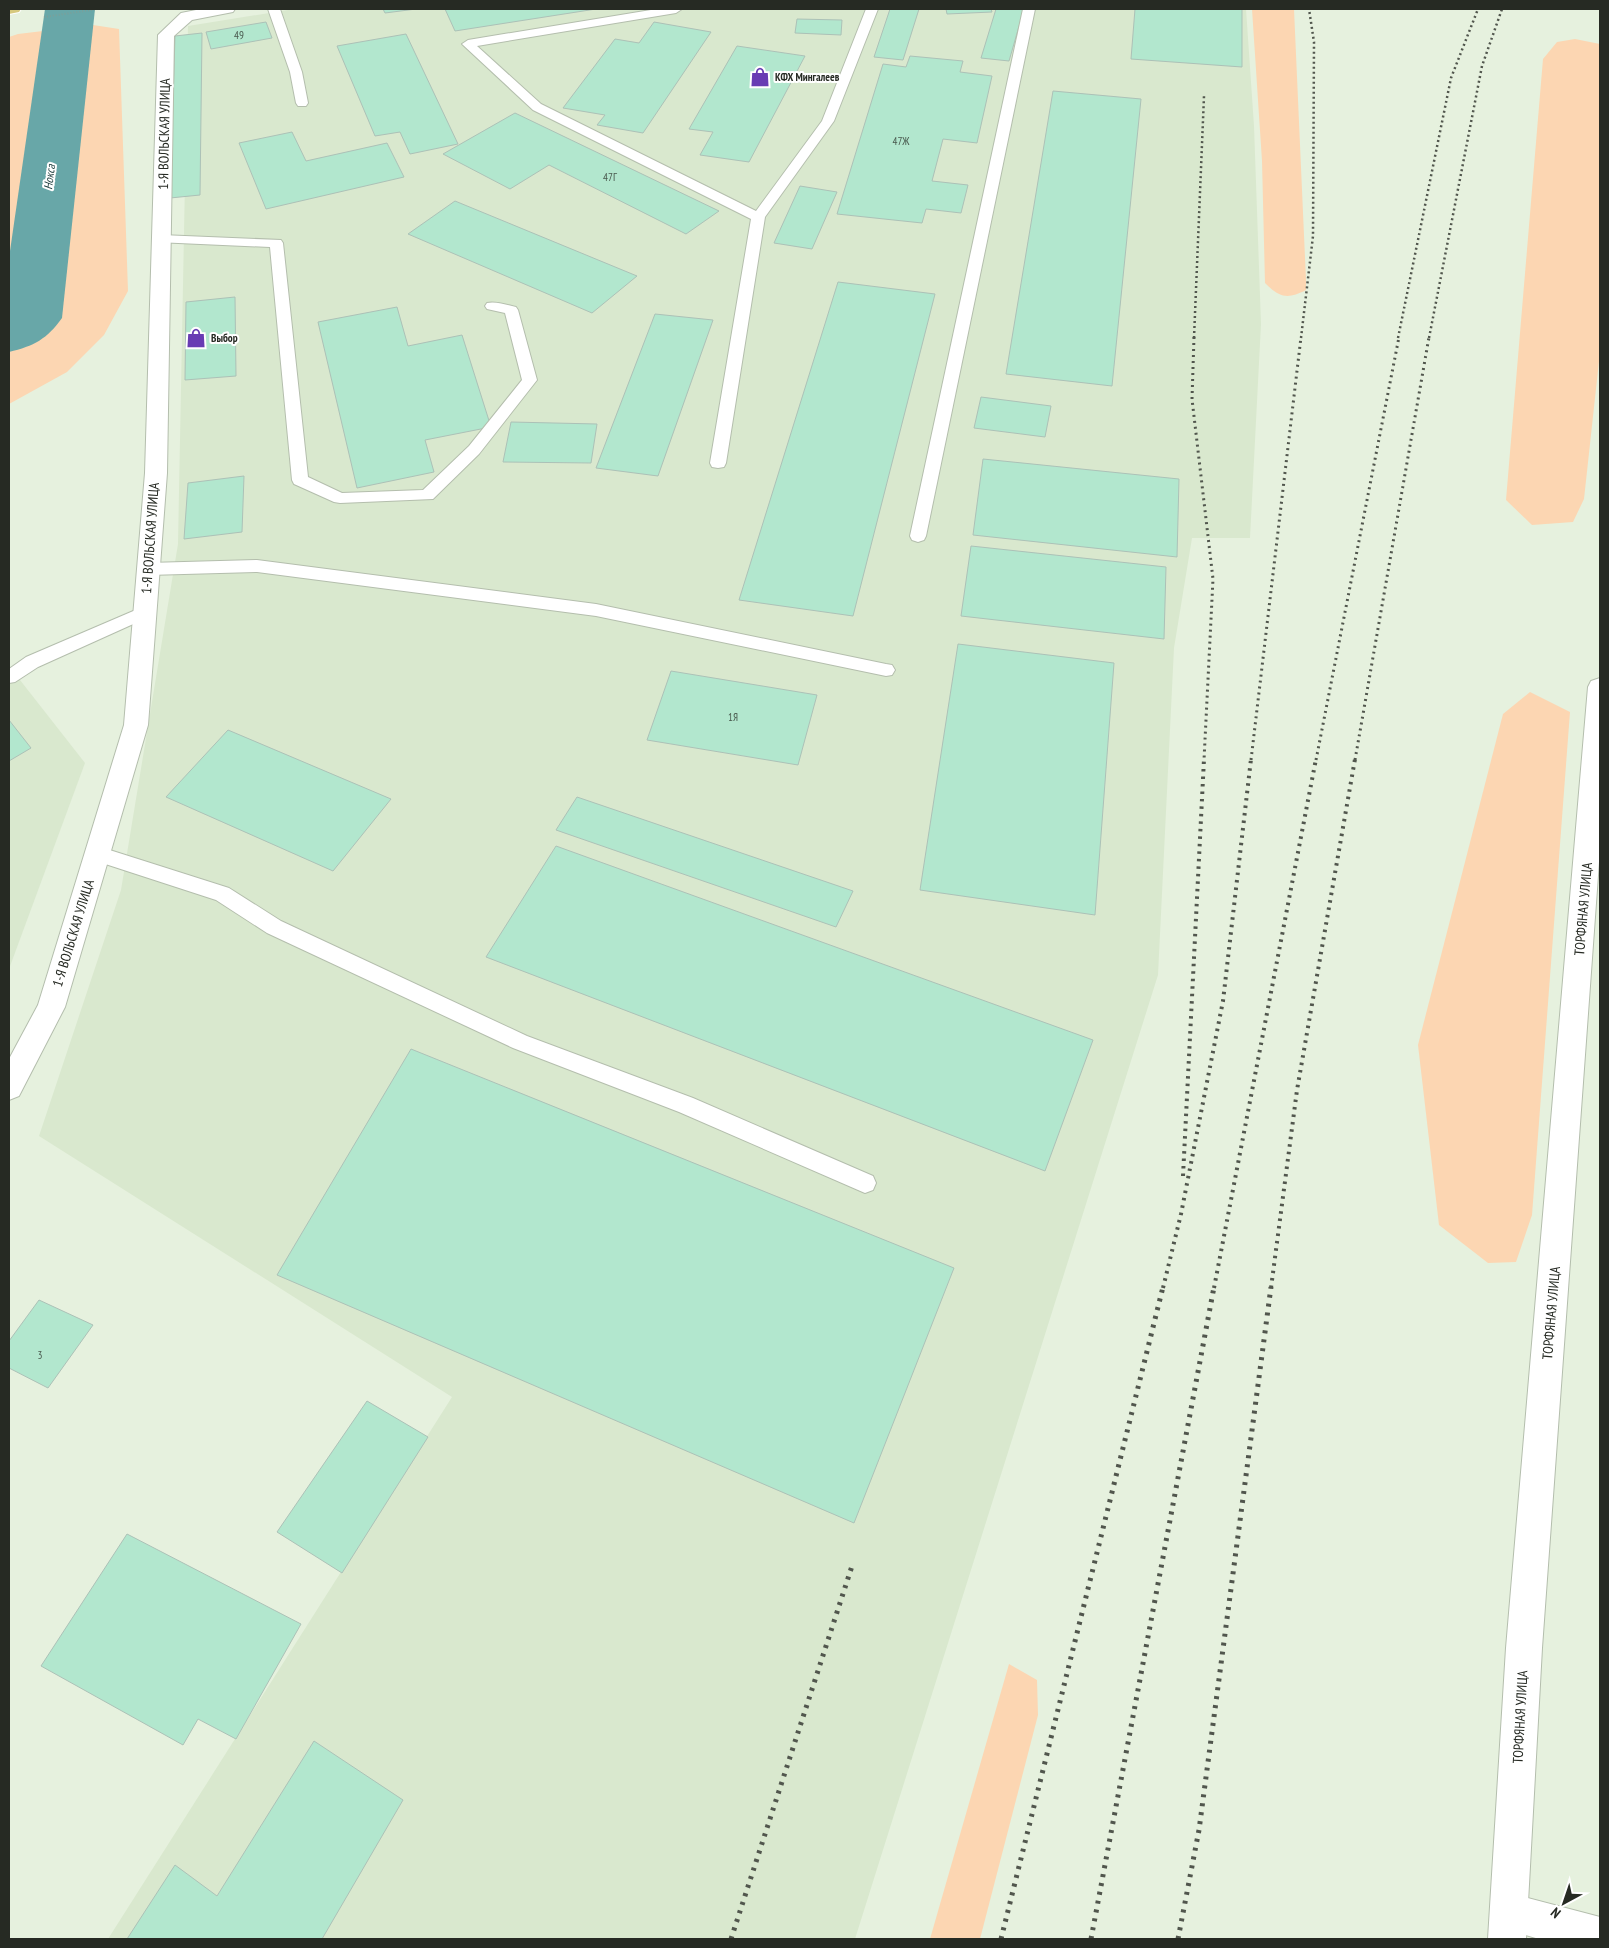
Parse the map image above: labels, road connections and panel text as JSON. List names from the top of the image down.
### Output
{
  "streets": {
    "street": ["1-Я ВОЛЬСКАЯ УЛИЦА", "ТОРФЯНАЯ УЛИЦА"]
  },
  "water": ["Нокса"],
  "places": {
    "shop": ["КФХ Мингалеев", "Выбор"]
  },
  "house_numbers": [
    "49",
    "47Ж",
    "47Г",
    "1Я",
    "3"
  ],
  "north": "bottom left"
}
